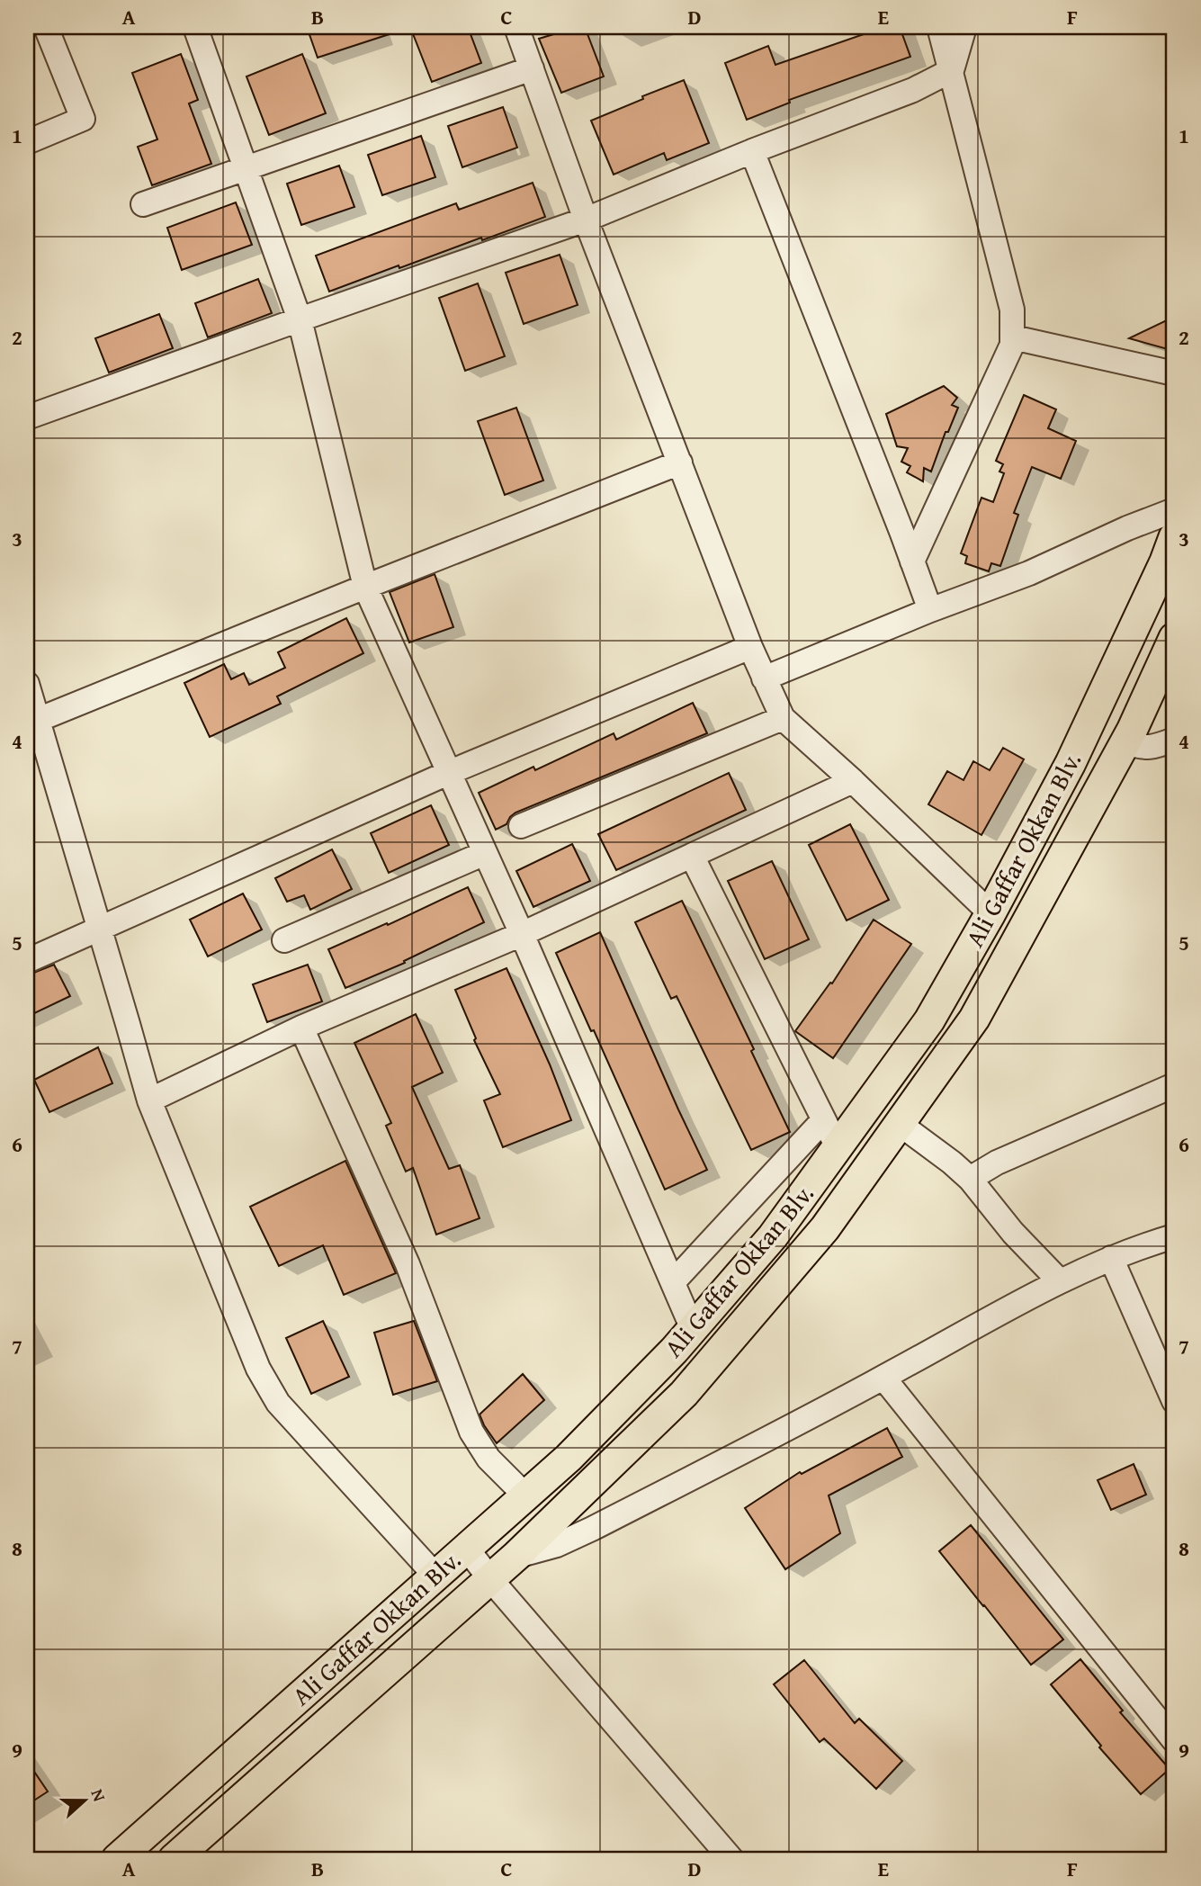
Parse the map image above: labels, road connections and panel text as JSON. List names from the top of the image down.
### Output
{
  "streets": {
    "main road": ["Ali Gaffar Okkan Blv."]
  },
  "north": "right",
  "grid": {
    "columns": [
      "A",
      "B",
      "C",
      "D",
      "E",
      "F"
    ],
    "rows": [
      "1",
      "2",
      "3",
      "4",
      "5",
      "6",
      "7",
      "8",
      "9"
    ]
  }
}
